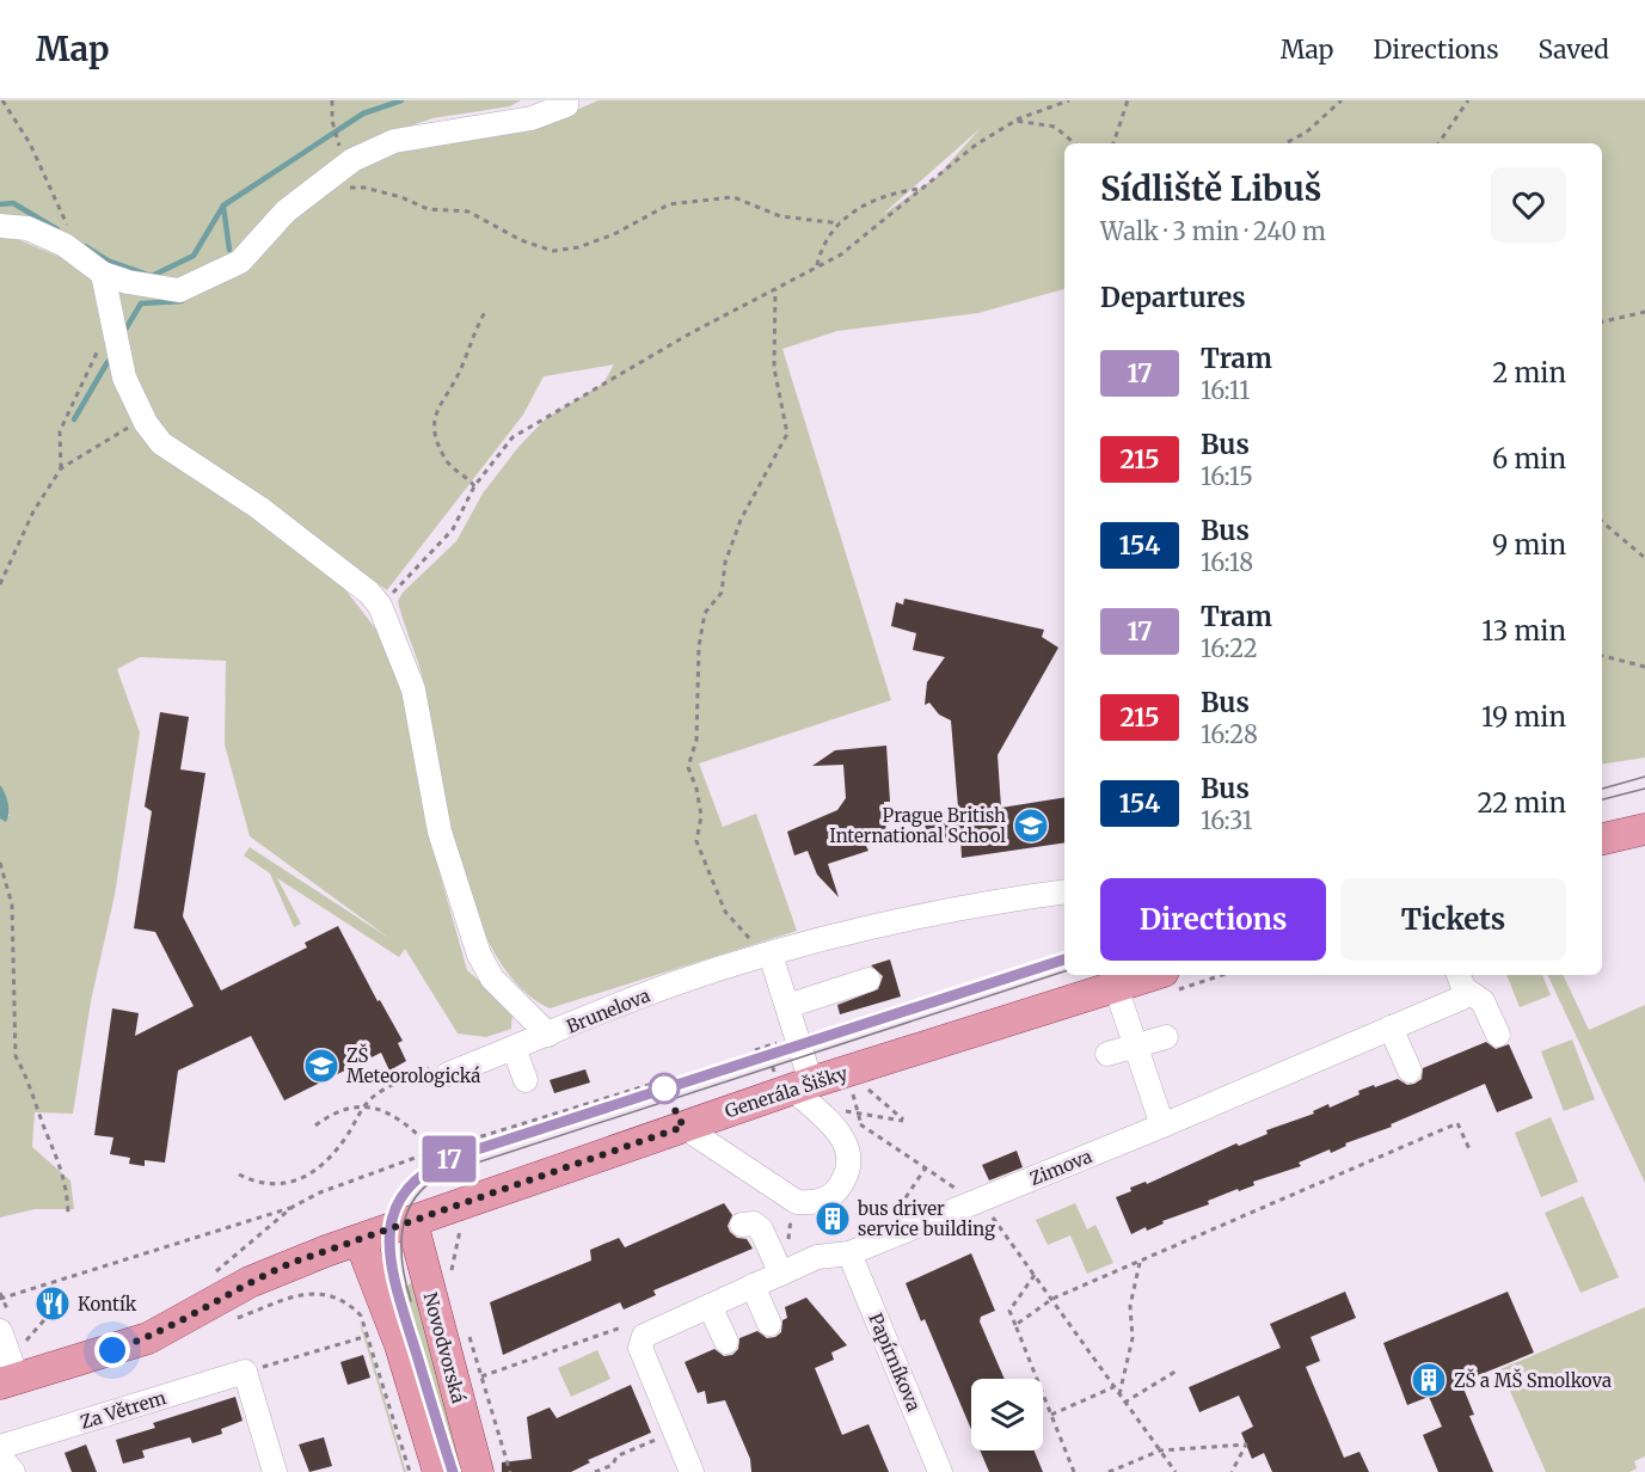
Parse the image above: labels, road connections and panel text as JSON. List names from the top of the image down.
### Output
{
  "streets": {
    "main road": ["Generála Šišky", "Novodvorská"],
    "street": [
      "Brunelova",
      "Zimova",
      "Papírníkova",
      "Za Větrem"
    ]
  },
  "crossings": [
    ["Generála Šišky", "Novodvorská"],
    ["Zimova", "Papírníkova"]
  ],
  "places": {
    "school or university": ["Prague British International School", "ZŠ Meteorologická"],
    "building": ["bus driver service building", "ZŠ a MŠ Smolkova"],
    "restaurant": ["Kontík"]
  },
  "lines": ["tram line 17"],
  "page": {
    "header": "Map",
    "nav": ["Map", "Directions", "Saved"],
    "on_map": "17",
    "heading": [
      ["Sídliště Libuš", "Walk · 3 min · 240 m"],
      "Departures"
    ],
    "list": [
      {
        "mark": "17",
        "name": "Tram",
        "note": "16:11",
        "value": "2 min"
      },
      {
        "mark": "215",
        "name": "Bus",
        "note": "16:15",
        "value": "6 min"
      },
      {
        "mark": "154",
        "name": "Bus",
        "note": "16:18",
        "value": "9 min"
      },
      {
        "mark": "17",
        "name": "Tram",
        "note": "16:22",
        "value": "13 min"
      },
      {
        "mark": "215",
        "name": "Bus",
        "note": "16:28",
        "value": "19 min"
      },
      {
        "mark": "154",
        "name": "Bus",
        "note": "16:31",
        "value": "22 min"
      }
    ],
    "buttons": ["Directions", "Tickets"]
  }
}
